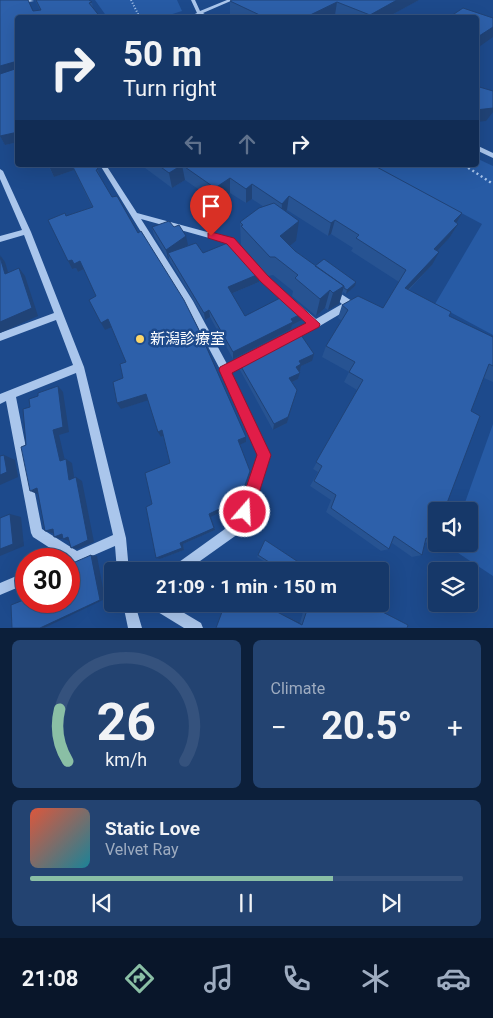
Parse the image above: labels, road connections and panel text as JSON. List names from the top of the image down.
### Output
{
  "places": ["新潟診療室"],
  "page": {
    "turn": ["50 m", "Turn right"],
    "limit": "30",
    "trip": "21:09 · 1 min · 150 m",
    "tile": "Climate",
    "heat": ["−", "20.5°", "+"],
    "song": ["Static Love", "Velvet Ray"],
    "tabs": "21:08",
    "gauge": ["26", "km/h"]
  }
}
